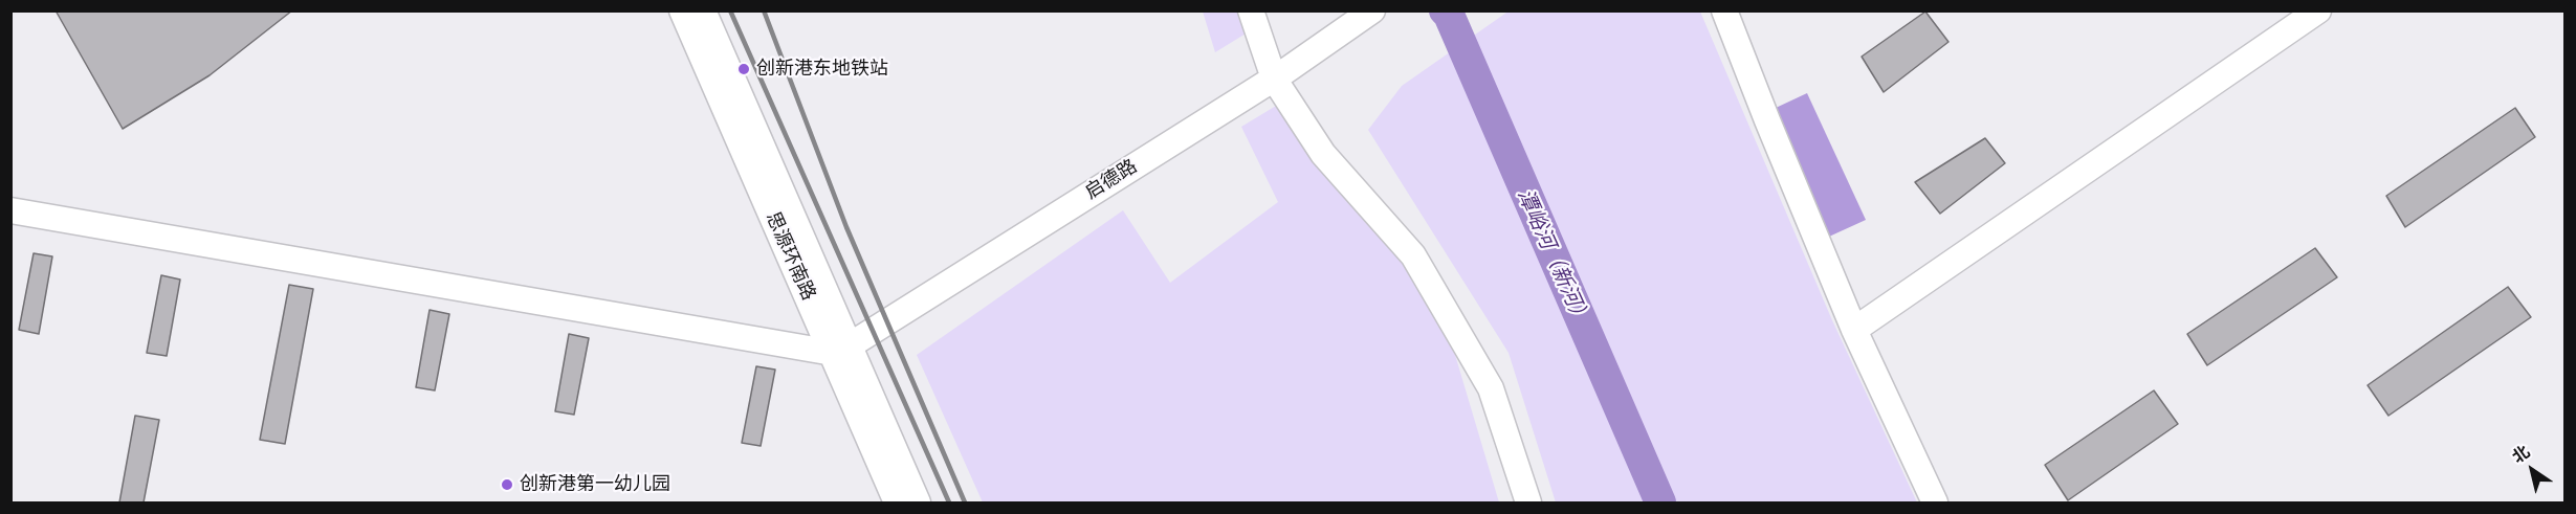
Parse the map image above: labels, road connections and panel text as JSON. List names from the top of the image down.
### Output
{
  "streets": {
    "street": ["启德路", "思源环南路"]
  },
  "crossings": [
    ["启德路", "思源环南路"]
  ],
  "water": ["潭峪河（新河）"],
  "places": ["创新港东地铁站", "创新港第一幼儿园"],
  "north": "top left"
}
